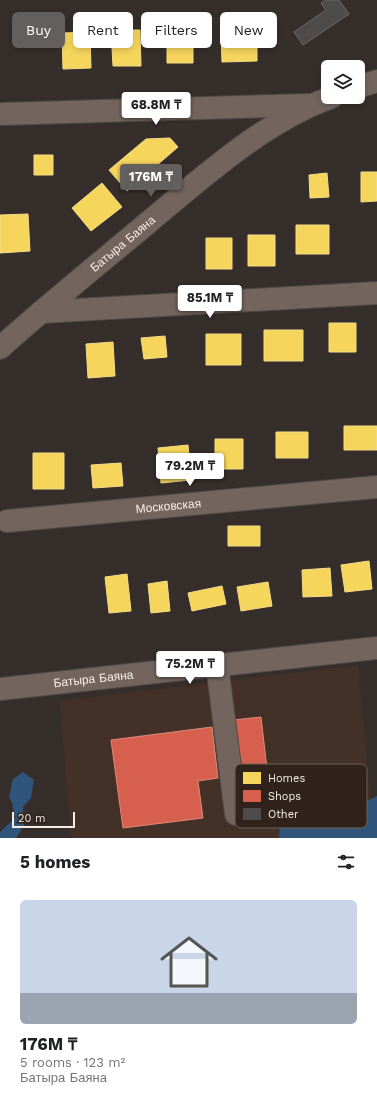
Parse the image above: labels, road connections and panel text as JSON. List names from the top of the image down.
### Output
{
  "streets": {
    "street": ["Батыра Баяна", "Московская"]
  },
  "legend": ["Homes", "Shops", "Other"],
  "scale_bar": "20 m",
  "page": {
    "chip": [
      "Buy",
      "Rent",
      "Filters",
      "New"
    ],
    "price": [
      "68.8M ₸",
      "176M ₸",
      "85.1M ₸",
      "79.2M ₸",
      "75.2M ₸"
    ],
    "scale": "20 m",
    "heading": "5 homes",
    "list": [
      {
        "name": "176M ₸",
        "note": "5 rooms · 123 m² · Батыра Баяна"
      }
    ]
  }
}
